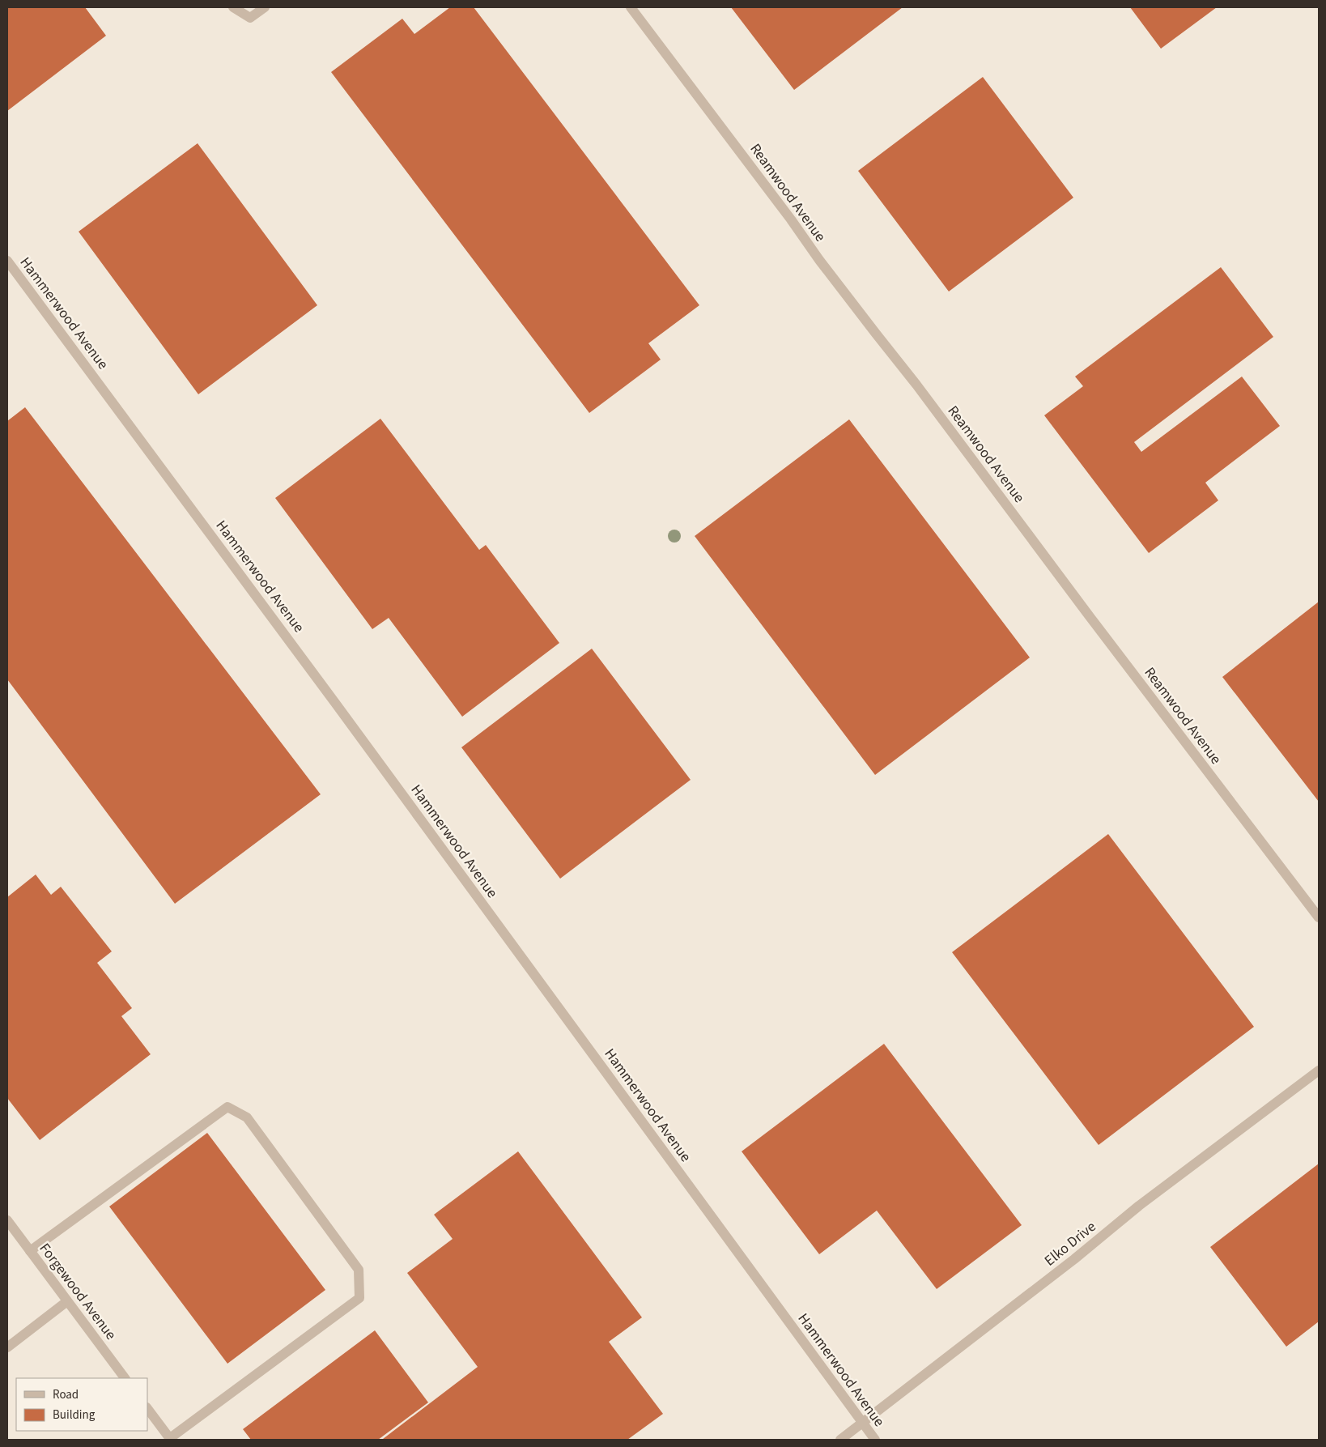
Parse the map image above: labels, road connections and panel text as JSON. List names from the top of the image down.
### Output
{
  "streets": {
    "street": [
      "Reamwood Avenue",
      "Hammerwood Avenue",
      "Elko Drive",
      "Forgewood Avenue"
    ]
  },
  "crossings": [
    ["Hammerwood Avenue", "Elko Drive"]
  ],
  "legend": ["Road", "Building"]
}
